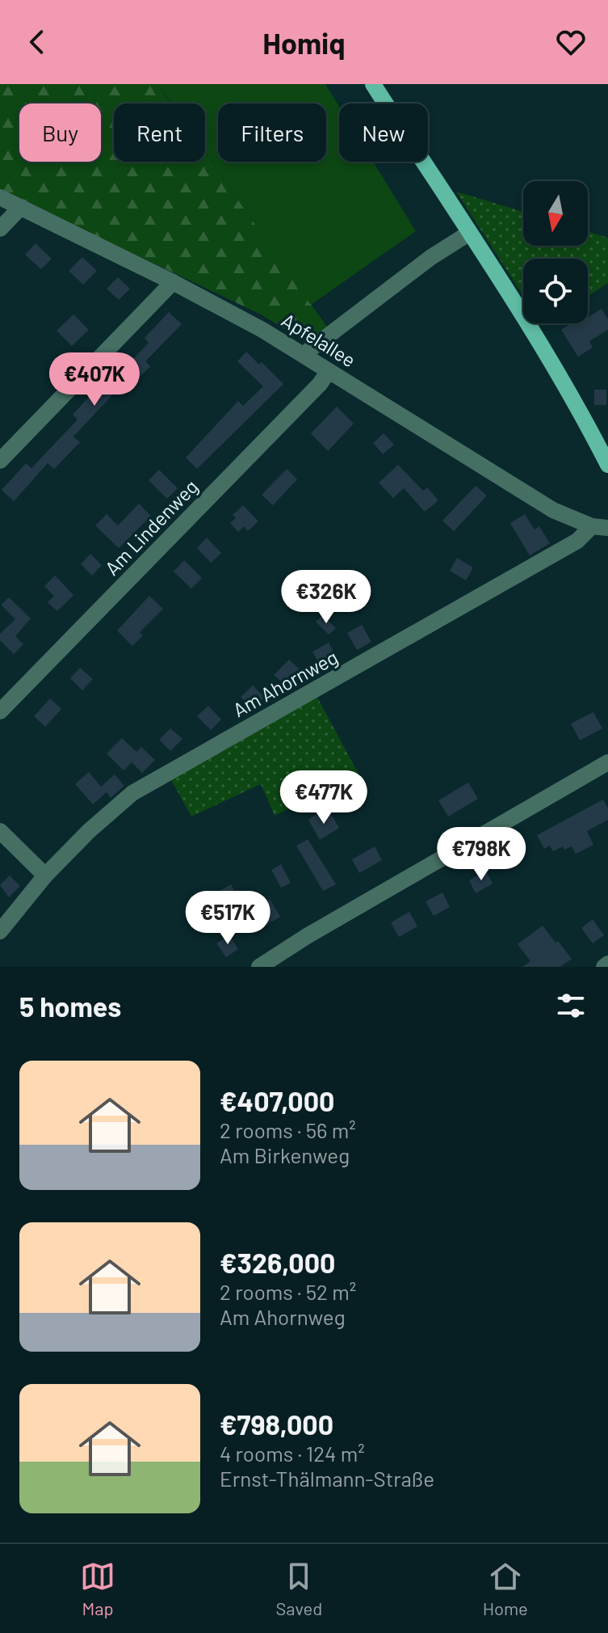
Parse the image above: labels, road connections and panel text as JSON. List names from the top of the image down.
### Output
{
  "streets": {
    "street": ["Apfelallee", "Am Lindenweg", "Am Ahornweg"]
  },
  "crossings": [
    ["Apfelallee", "Am Lindenweg"],
    ["Apfelallee", "Am Ahornweg"]
  ],
  "north": "bottom",
  "page": {
    "header": "Homiq",
    "chip": [
      "Buy",
      "Rent",
      "Filters",
      "New"
    ],
    "price": [
      "€407K",
      "€326K",
      "€477K",
      "€798K",
      "€517K"
    ],
    "heading": "5 homes",
    "list": [
      {
        "name": "€407,000",
        "note": "2 rooms · 56 m² · Am Birkenweg"
      },
      {
        "name": "€326,000",
        "note": "2 rooms · 52 m² · Am Ahornweg"
      },
      {
        "name": "€798,000",
        "note": "4 rooms · 124 m² · Ernst-Thälmann-Straße"
      }
    ],
    "tabs": ["Map", "Saved", "Home"]
  }
}
